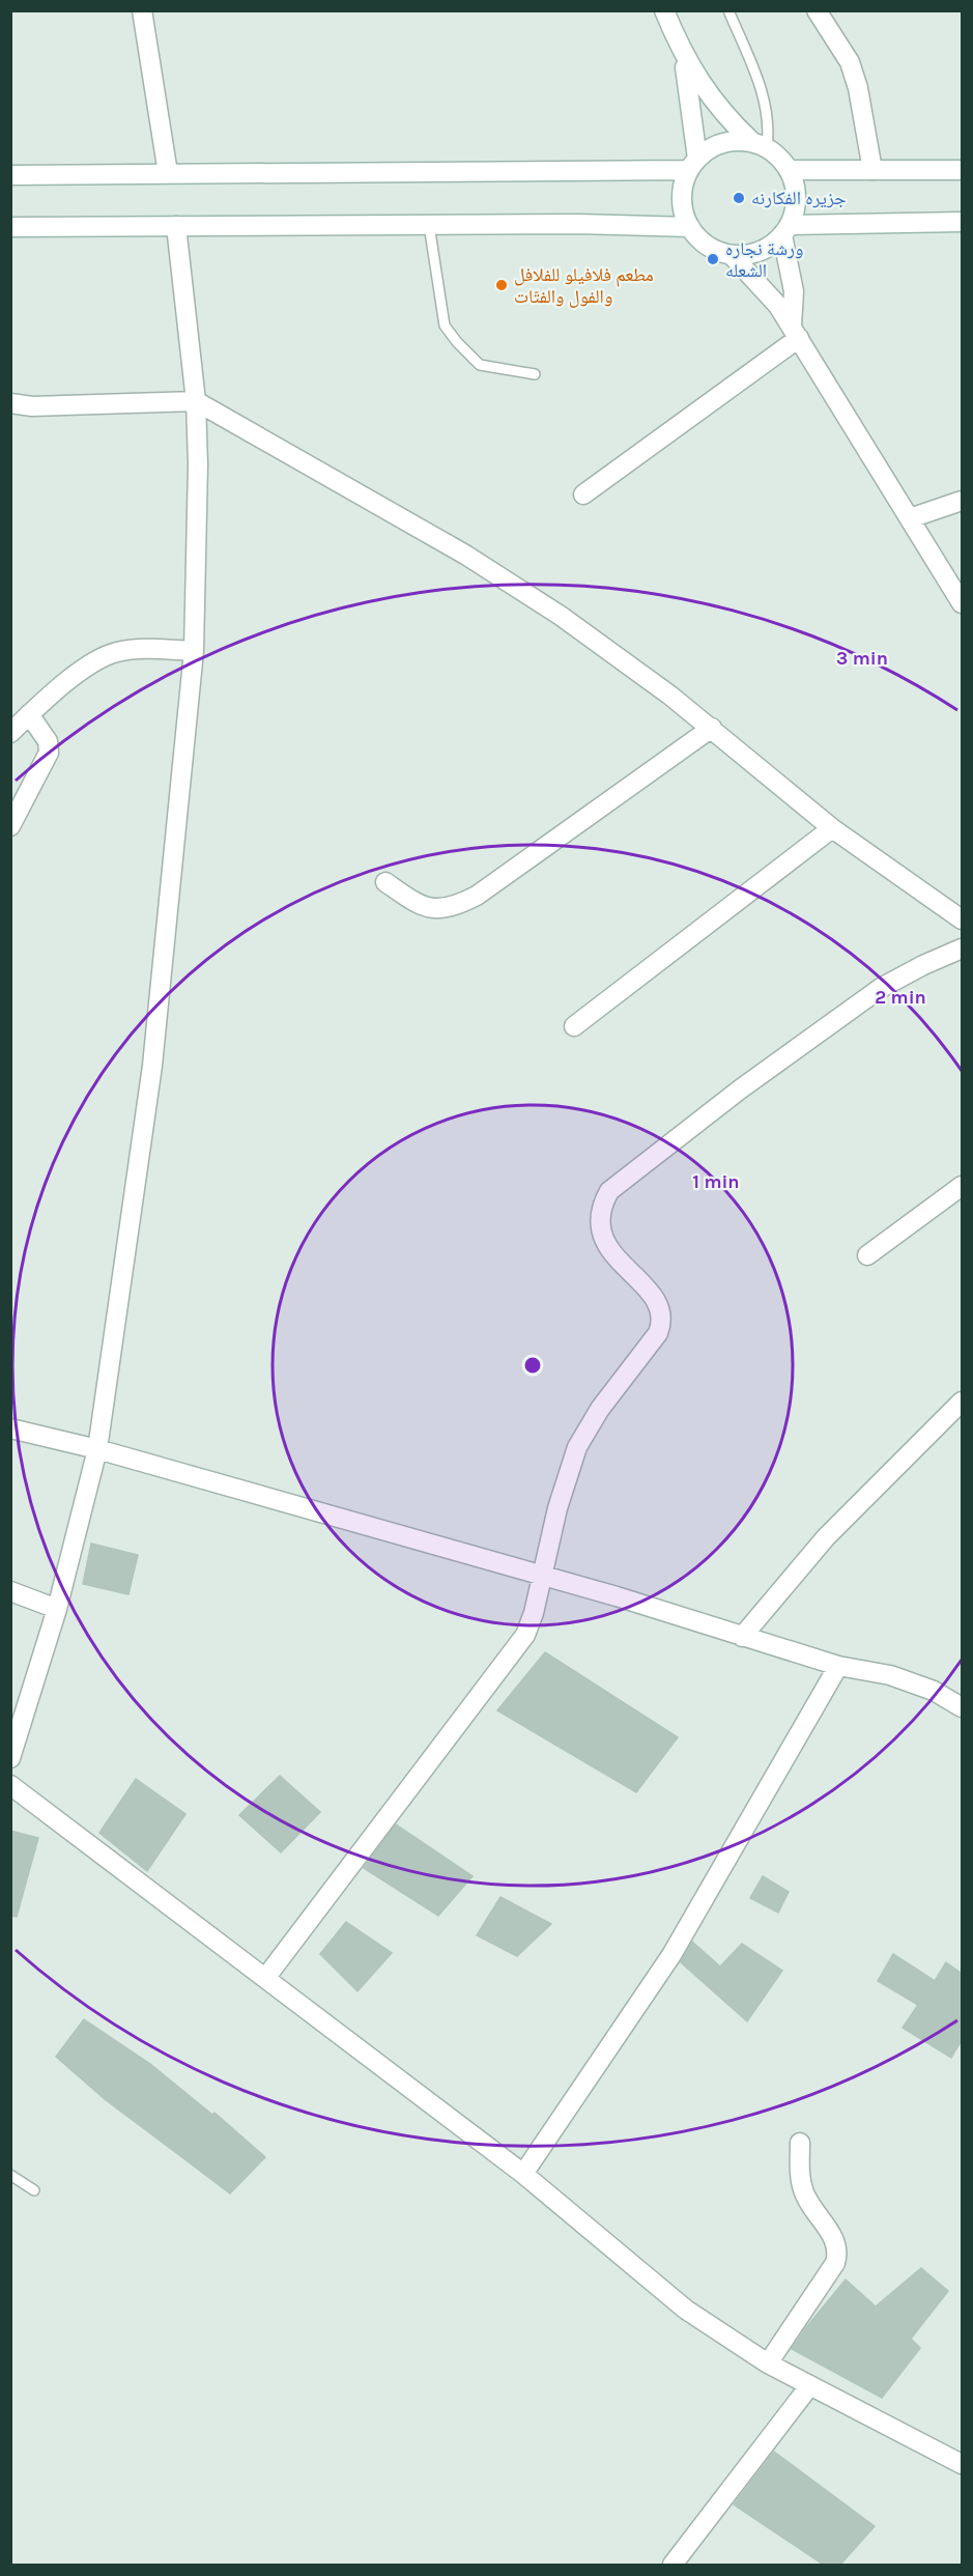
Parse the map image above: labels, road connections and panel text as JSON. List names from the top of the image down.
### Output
{
  "places": ["جزيره الفكارنه", "ورشة نجاره الشعله", "مطعم فلافيلو للفلافل والفول والفتّات"],
  "rings": ["3 min", "2 min", "1 min"]
}
